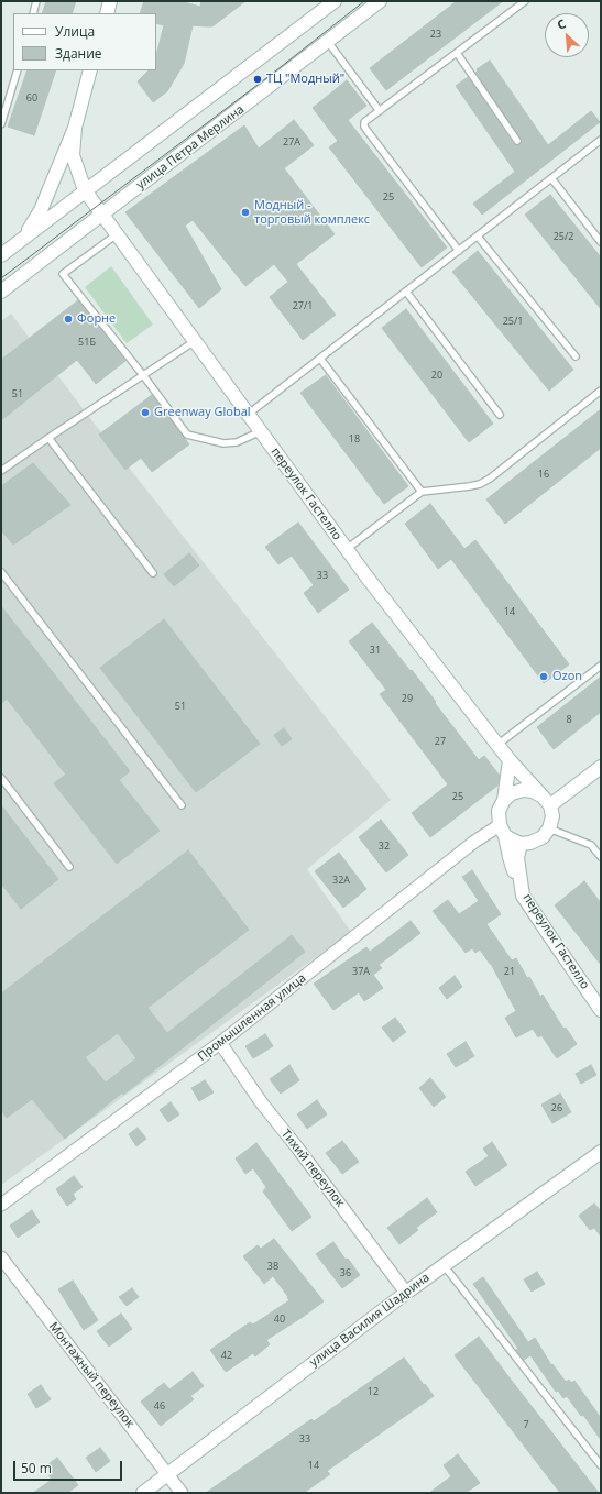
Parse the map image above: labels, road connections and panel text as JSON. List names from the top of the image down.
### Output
{
  "streets": {
    "street": [
      "улица Петра Мерлина",
      "переулок Гастелло",
      "Промышленная улица",
      "Тихий переулок",
      "улица Василия Шадрина",
      "Монтажный переулок"
    ]
  },
  "crossings": [
    ["улица Петра Мерлина", "переулок Гастелло"],
    ["переулок Гастелло", "Промышленная улица"],
    ["Промышленная улица", "Тихий переулок"],
    ["Тихий переулок", "улица Василия Шадрина"],
    ["улица Василия Шадрина", "Монтажный переулок"]
  ],
  "places": [
    "ТЦ \"Модный\"",
    "Модный - торговый комплекс",
    "Форне",
    "Greenway Global",
    "Ozon"
  ],
  "house_numbers": [
    "23",
    "60",
    "27А",
    "25",
    "25/2",
    "27/1",
    "25/1",
    "51Б",
    "20",
    "51",
    "18",
    "16",
    "33",
    "14",
    "31",
    "29",
    "51",
    "8",
    "27",
    "25",
    "32",
    "32А",
    "37А",
    "21",
    "26",
    "38",
    "36",
    "40",
    "42",
    "12",
    "46",
    "7",
    "33",
    "14"
  ],
  "legend": ["Улица", "Здание"],
  "scale_bar": "50 m",
  "north": "top left"
}
